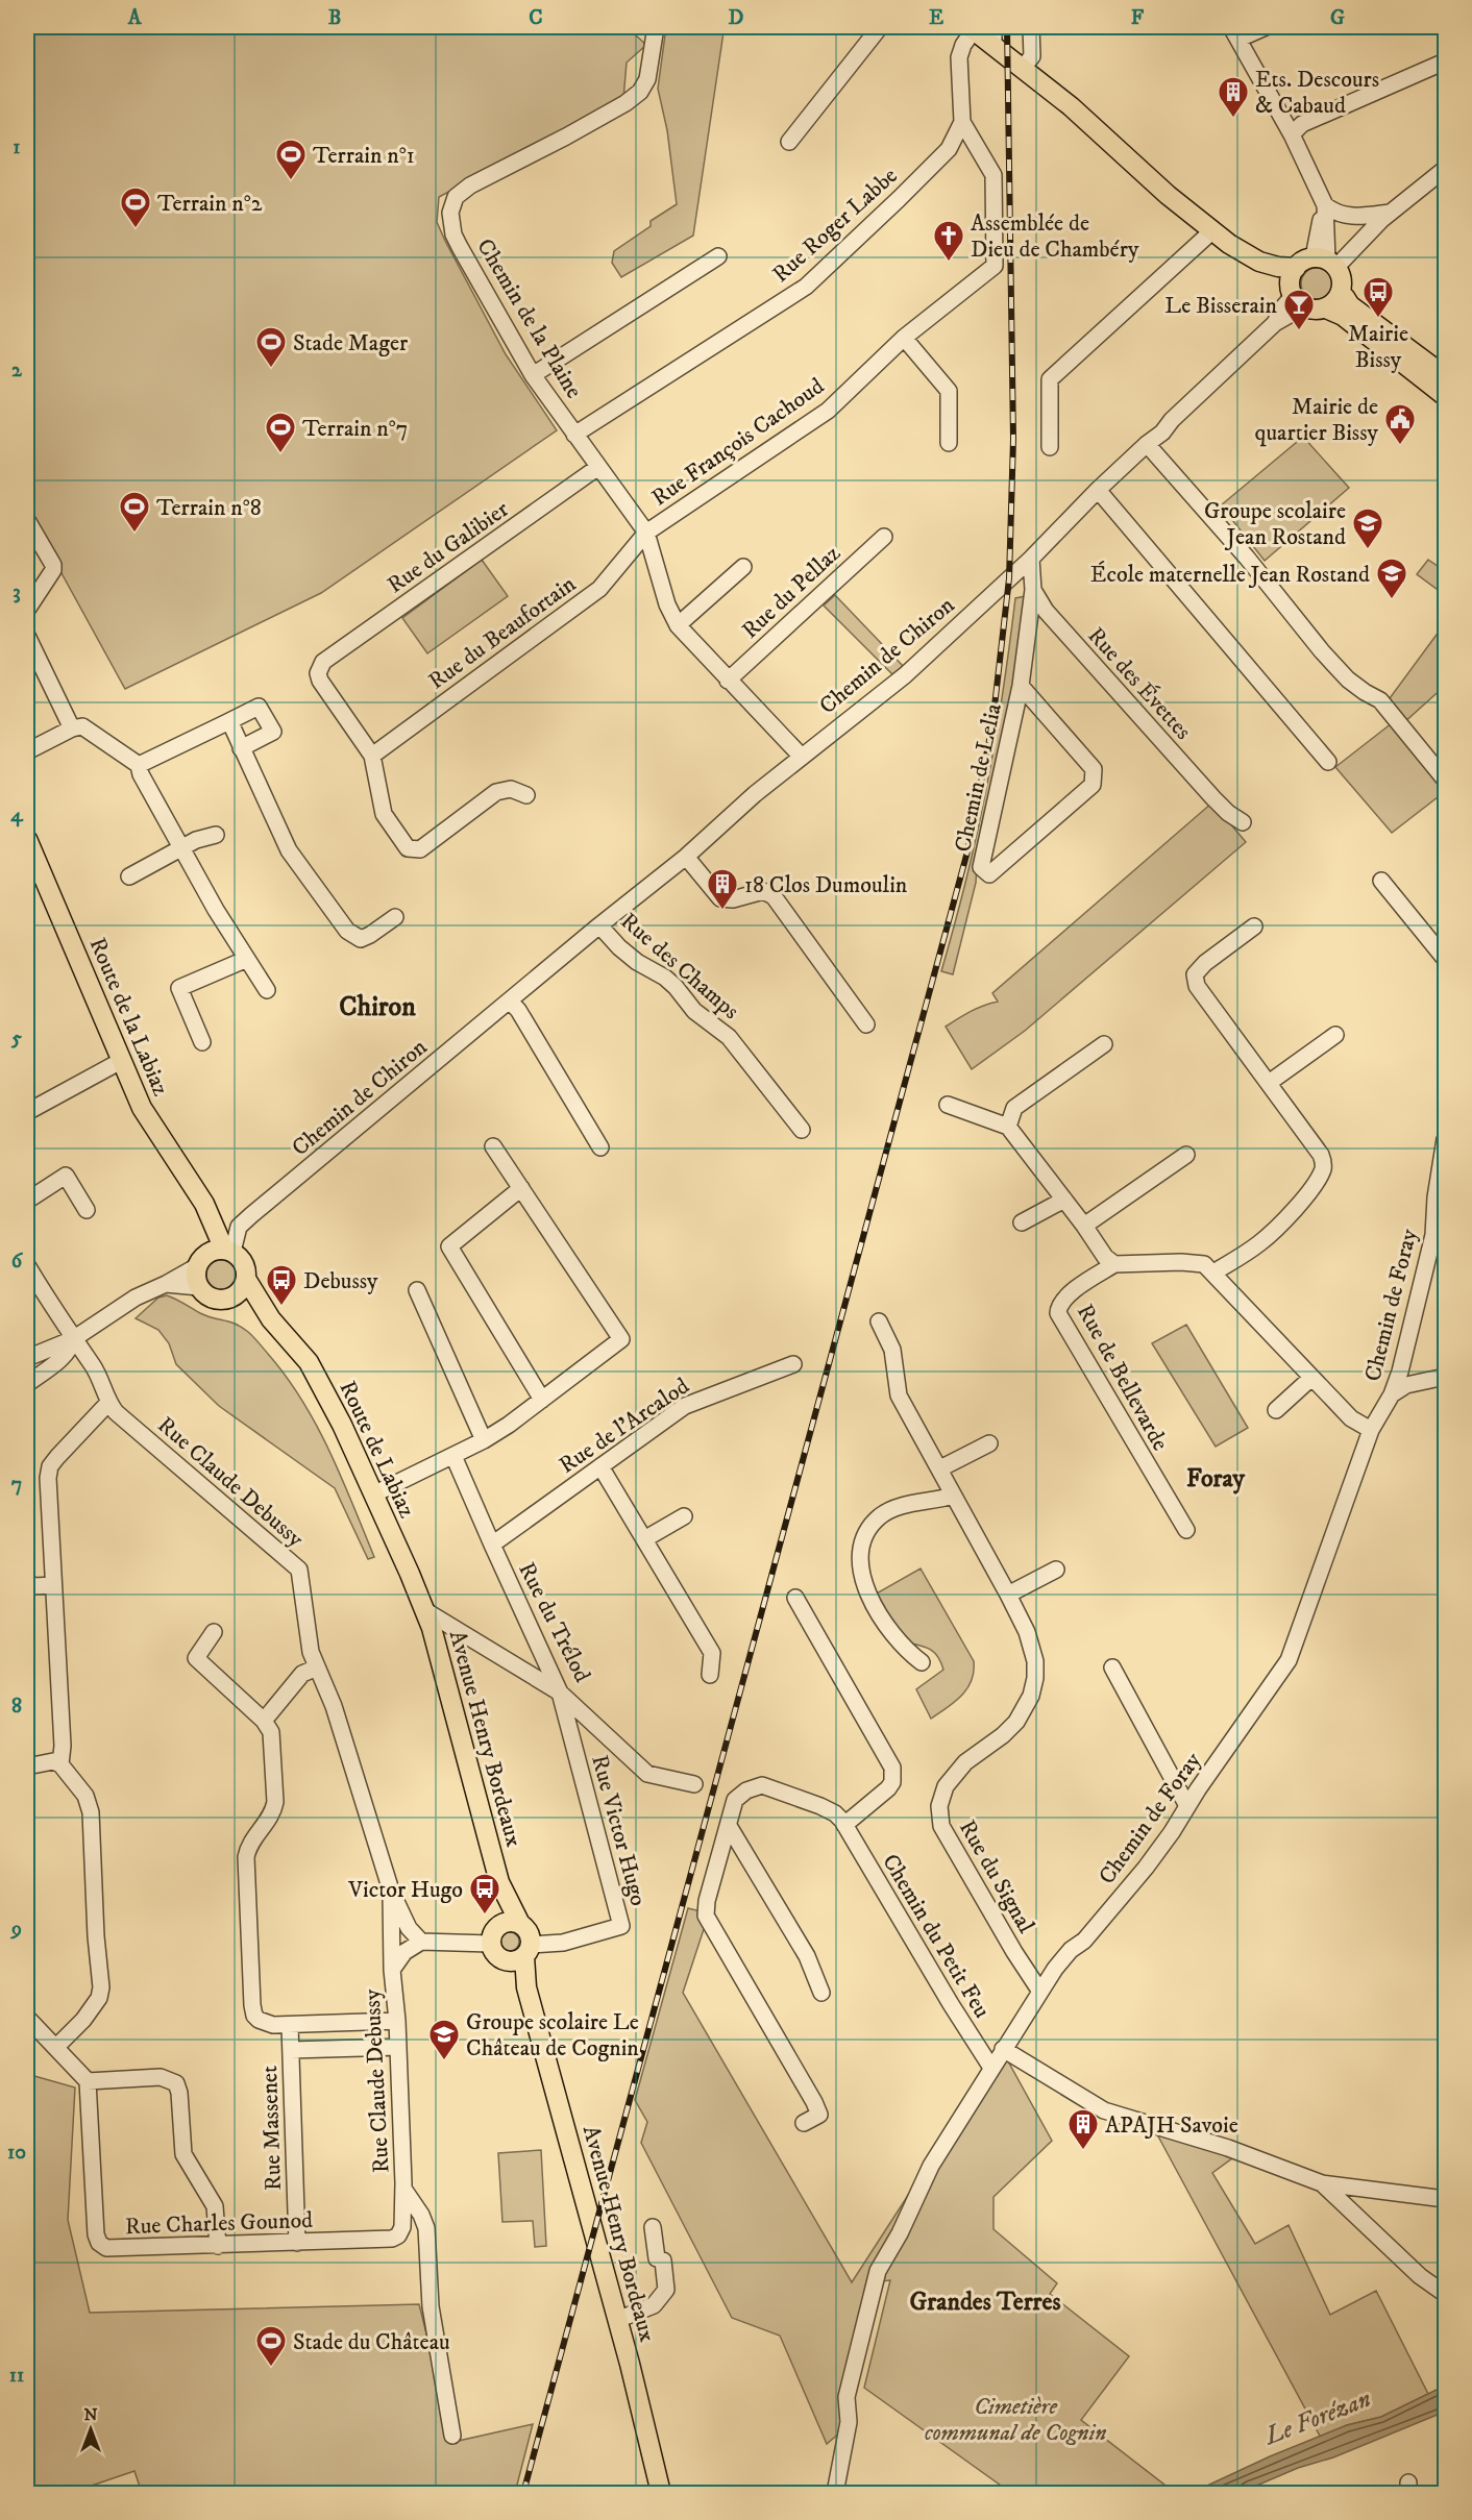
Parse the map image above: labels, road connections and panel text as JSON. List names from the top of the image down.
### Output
{
  "streets": {
    "main road": ["Route de la Labiaz", "Route de Labiaz", "Avenue Henry Bordeaux"],
    "street": [
      "Rue Roger Labbe",
      "Chemin de la Plaine",
      "Rue François Cachoud",
      "Rue du Galibier",
      "Rue du Pellaz",
      "Rue du Beaufortain",
      "Chemin de Chiron",
      "Rue des Évettes",
      "Chemin de Lelia",
      "Rue des Champs",
      "Chemin de Foray",
      "Rue de Bellevarde",
      "Rue de l'Arcalod",
      "Rue Claude Debussy",
      "Rue du Trélod",
      "Rue Victor Hugo",
      "Rue du Signal",
      "Chemin du Petit Feu",
      "Rue Massenet",
      "Rue Charles Gounod"
    ]
  },
  "crossings": [
    ["Rue Roger Labbe", "Chemin de la Plaine"],
    ["Rue Roger Labbe", "Rue François Cachoud"],
    ["Chemin de la Plaine", "Rue François Cachoud"],
    ["Chemin de la Plaine", "Rue du Galibier"],
    ["Chemin de la Plaine", "Rue du Pellaz"],
    ["Chemin de la Plaine", "Rue du Beaufortain"],
    ["Chemin de la Plaine", "Chemin de Chiron"],
    ["Rue François Cachoud", "Rue du Beaufortain"],
    ["Rue du Galibier", "Rue du Beaufortain"],
    ["Chemin de Chiron", "Rue des Évettes"],
    ["Chemin de Chiron", "Rue des Champs"],
    ["Rue des Évettes", "Chemin de Lelia"],
    ["Route de la Labiaz", "Route de Labiaz"],
    ["Chemin de Foray", "Rue du Signal"],
    ["Chemin de Foray", "Chemin du Petit Feu"],
    ["Rue de l'Arcalod", "Rue du Trélod"],
    ["Route de Labiaz", "Avenue Henry Bordeaux"],
    ["Rue Claude Debussy", "Rue Massenet"],
    ["Rue Claude Debussy", "Rue Charles Gounod"],
    ["Rue du Trélod", "Rue Victor Hugo"],
    ["Avenue Henry Bordeaux", "Rue Victor Hugo"],
    ["Rue Massenet", "Rue Charles Gounod"]
  ],
  "districts": ["Chiron", "Foray", "Grandes Terres"],
  "water": ["Le Forézan"],
  "parks": ["Cimetière communal de Cognin"],
  "places": {
    "building": ["Ets. Descours & Cabaud", "18 Clos Dumoulin", "APAJH Savoie"],
    "sports": [
      "Terrain n°1",
      "Terrain n°2",
      "Stade Mager",
      "Terrain n°7",
      "Terrain n°8",
      "Stade du Château"
    ],
    "church": ["Assemblée de Dieu de Chambéry"],
    "bus stop": ["Mairie Bissy", "Debussy", "Victor Hugo"],
    "bar": ["Le Bisserain"],
    "public building": ["Mairie de quartier Bissy"],
    "school or university": ["Groupe scolaire Jean Rostand", "École maternelle Jean Rostand", "Groupe scolaire Le Château de Cognin"]
  },
  "north": "top",
  "grid": {
    "columns": [
      "A",
      "B",
      "C",
      "D",
      "E",
      "F",
      "G"
    ],
    "rows": [
      "1",
      "2",
      "3",
      "4",
      "5",
      "6",
      "7",
      "8",
      "9",
      "10",
      "11"
    ]
  }
}
